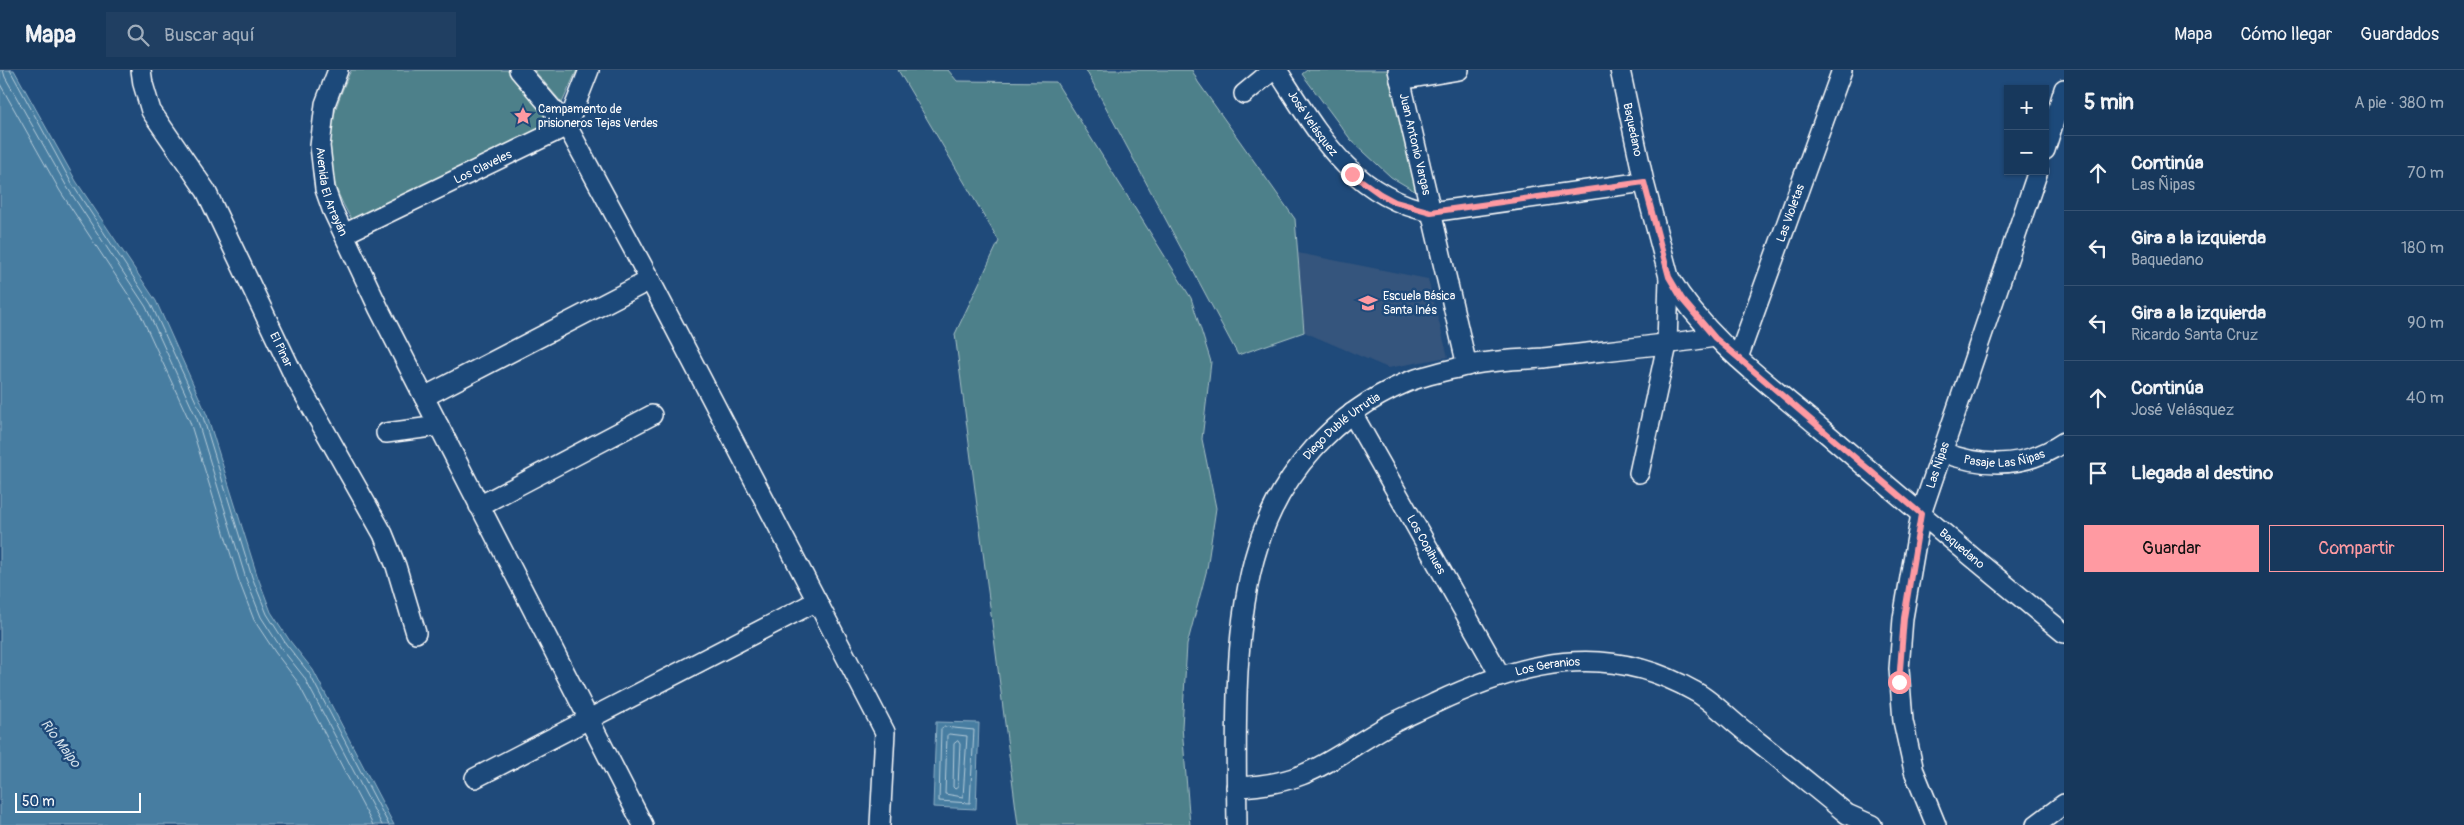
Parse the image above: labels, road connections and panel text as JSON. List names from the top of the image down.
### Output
{
  "streets": {
    "street": [
      "José Velásquez",
      "Baquedano",
      "Juan Antonio Vargas",
      "Los Claveles",
      "Avenida El Arrayán",
      "Las Violetas",
      "El Pinar",
      "Diego Dublé Urrutia",
      "Pasaje Las Ñipas",
      "Las Ñipas",
      "Los Copihues",
      "Los Geranios"
    ]
  },
  "crossings": [
    ["José Velásquez", "Juan Antonio Vargas"],
    ["Baquedano", "Las Violetas"],
    ["Baquedano", "Diego Dublé Urrutia"],
    ["Baquedano", "Las Ñipas"],
    ["Juan Antonio Vargas", "Diego Dublé Urrutia"],
    ["Los Claveles", "Avenida El Arrayán"],
    ["Diego Dublé Urrutia", "Los Copihues"],
    ["Diego Dublé Urrutia", "Los Geranios"],
    ["Pasaje Las Ñipas", "Las Ñipas"],
    ["Los Copihues", "Los Geranios"]
  ],
  "water": ["Río Maipo"],
  "places": {
    "place": ["Campamento de prisioneros Tejas Verdes"],
    "school or university": ["Escuela Básica Santa Inés"]
  },
  "scale_bar": "50 m",
  "page": {
    "header": "Mapa",
    "search": "Buscar aquí",
    "nav": ["Mapa", "Cómo llegar", "Guardados"],
    "heading": ["5 min", "A pie · 380 m"],
    "map_buttons": ["+", "−"],
    "list": [
      ["Continúa", "Las Ñipas", "70 m"],
      ["Gira a la izquierda", "Baquedano", "180 m"],
      ["Gira a la izquierda", "Ricardo Santa Cruz", "90 m"],
      ["Continúa", "José Velásquez", "40 m"],
      "Llegada al destino"
    ],
    "buttons": ["Guardar", "Compartir"],
    "scale": "50 m"
  }
}
